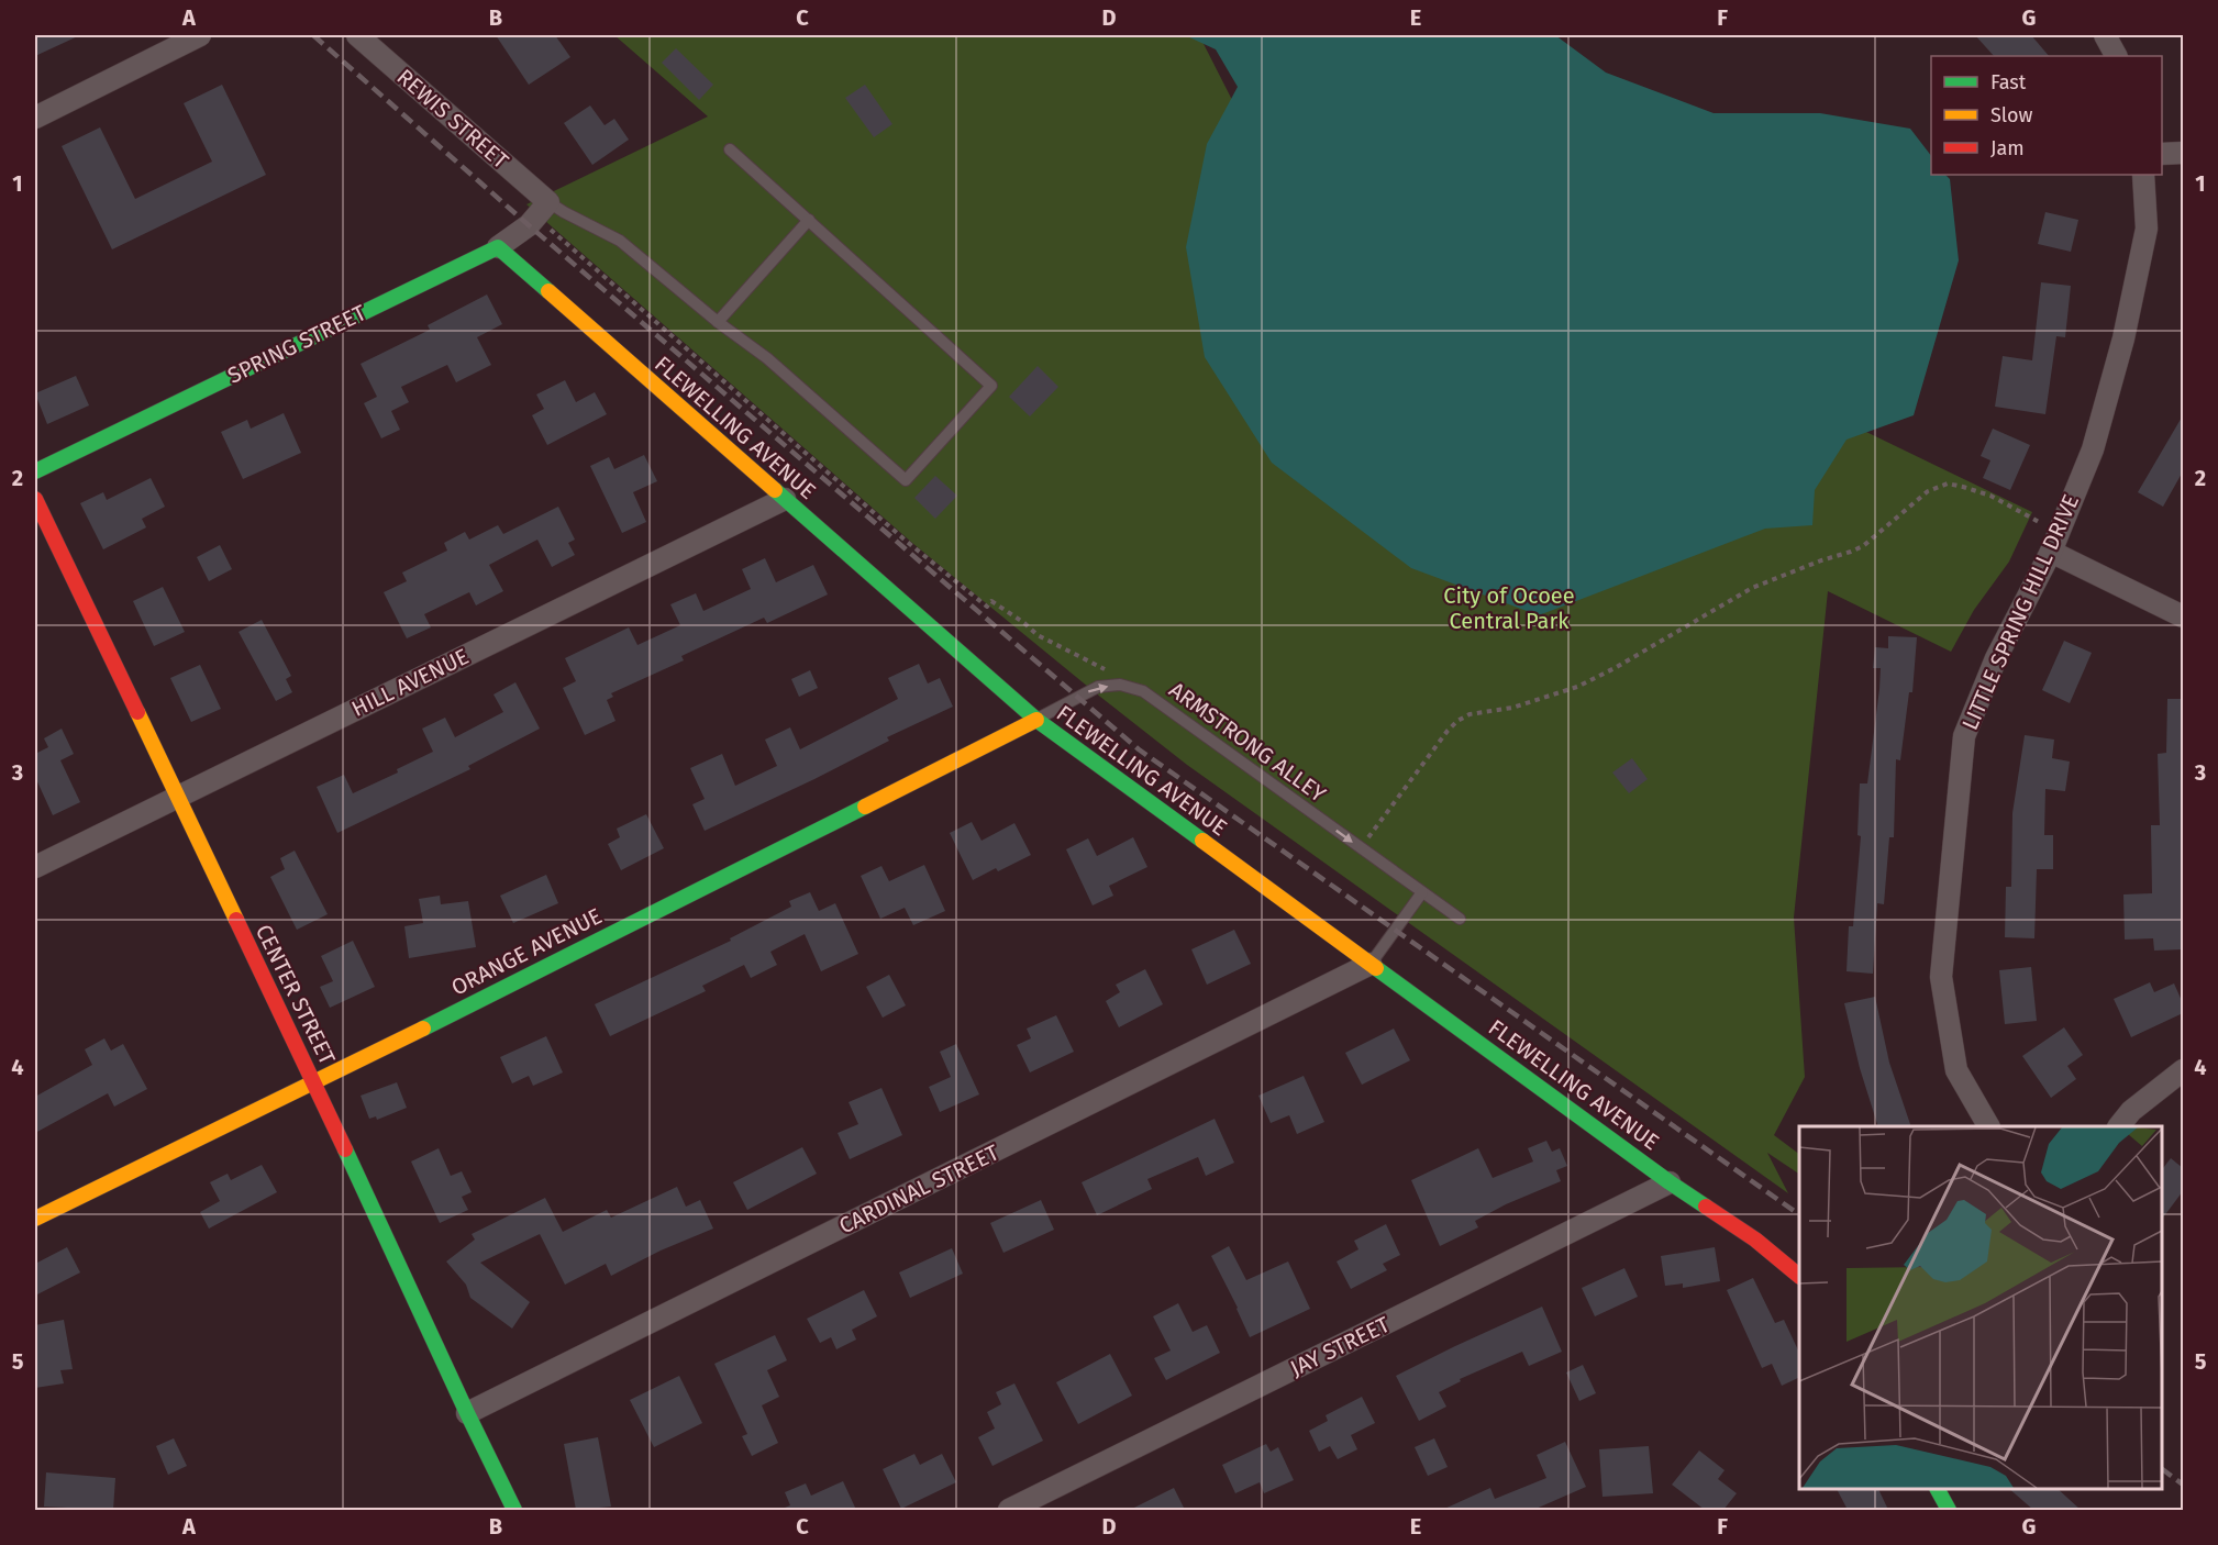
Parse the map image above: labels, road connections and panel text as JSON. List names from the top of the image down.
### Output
{
  "streets": {
    "street": [
      "REWIS STREET",
      "SPRING STREET",
      "FLEWELLING AVENUE",
      "LITTLE SPRING HILL DRIVE",
      "HILL AVENUE",
      "ORANGE AVENUE",
      "CENTER STREET",
      "CARDINAL STREET",
      "JAY STREET"
    ],
    "lane": ["ARMSTRONG ALLEY"]
  },
  "crossings": [
    ["REWIS STREET", "SPRING STREET"],
    ["SPRING STREET", "FLEWELLING AVENUE"],
    ["FLEWELLING AVENUE", "HILL AVENUE"],
    ["FLEWELLING AVENUE", "ARMSTRONG ALLEY"],
    ["FLEWELLING AVENUE", "ORANGE AVENUE"],
    ["FLEWELLING AVENUE", "CARDINAL STREET"],
    ["FLEWELLING AVENUE", "JAY STREET"],
    ["HILL AVENUE", "CENTER STREET"],
    ["ARMSTRONG ALLEY", "ORANGE AVENUE"],
    ["ORANGE AVENUE", "CENTER STREET"],
    ["CENTER STREET", "CARDINAL STREET"]
  ],
  "one_way": ["ARMSTRONG ALLEY"],
  "parks": ["City of Ocoee Central Park"],
  "legend": ["Fast", "Slow", "Jam"],
  "grid": {
    "columns": [
      "A",
      "B",
      "C",
      "D",
      "E",
      "F",
      "G"
    ],
    "rows": [
      "1",
      "2",
      "3",
      "4",
      "5"
    ]
  }
}
